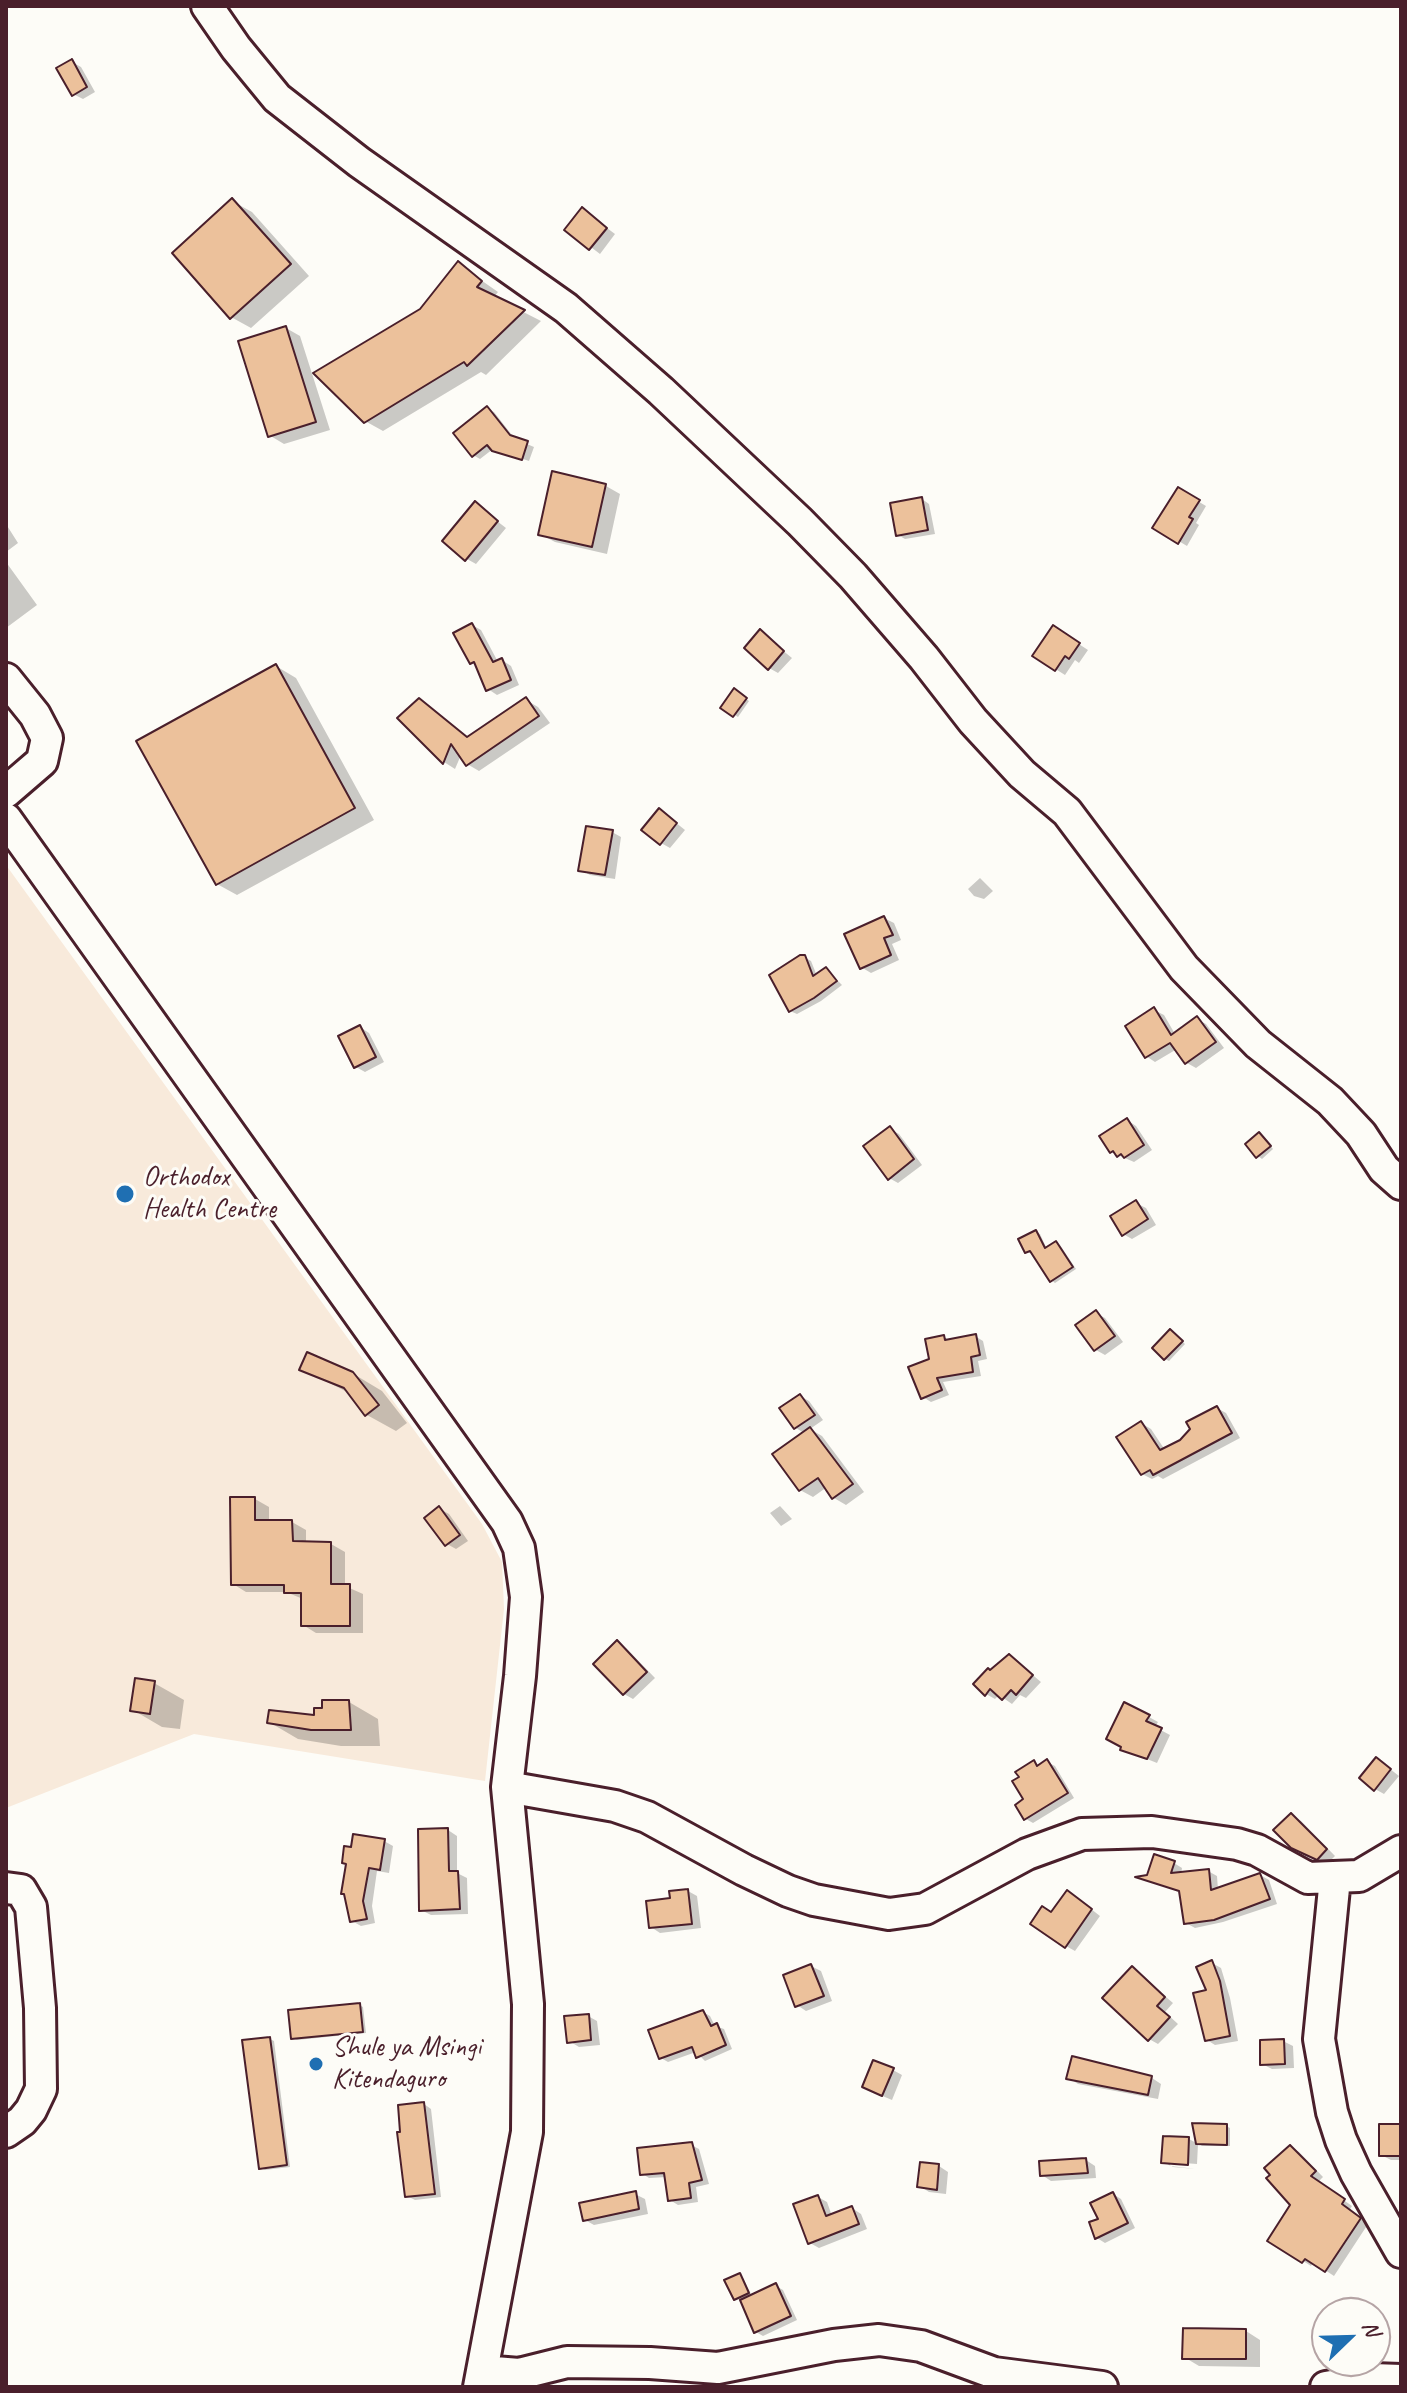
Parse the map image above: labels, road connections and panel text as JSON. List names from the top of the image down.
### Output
{
  "places": ["Orthodox Health Centre", "Shule ya Msingi Kitendaguro"],
  "north": "top right"
}
